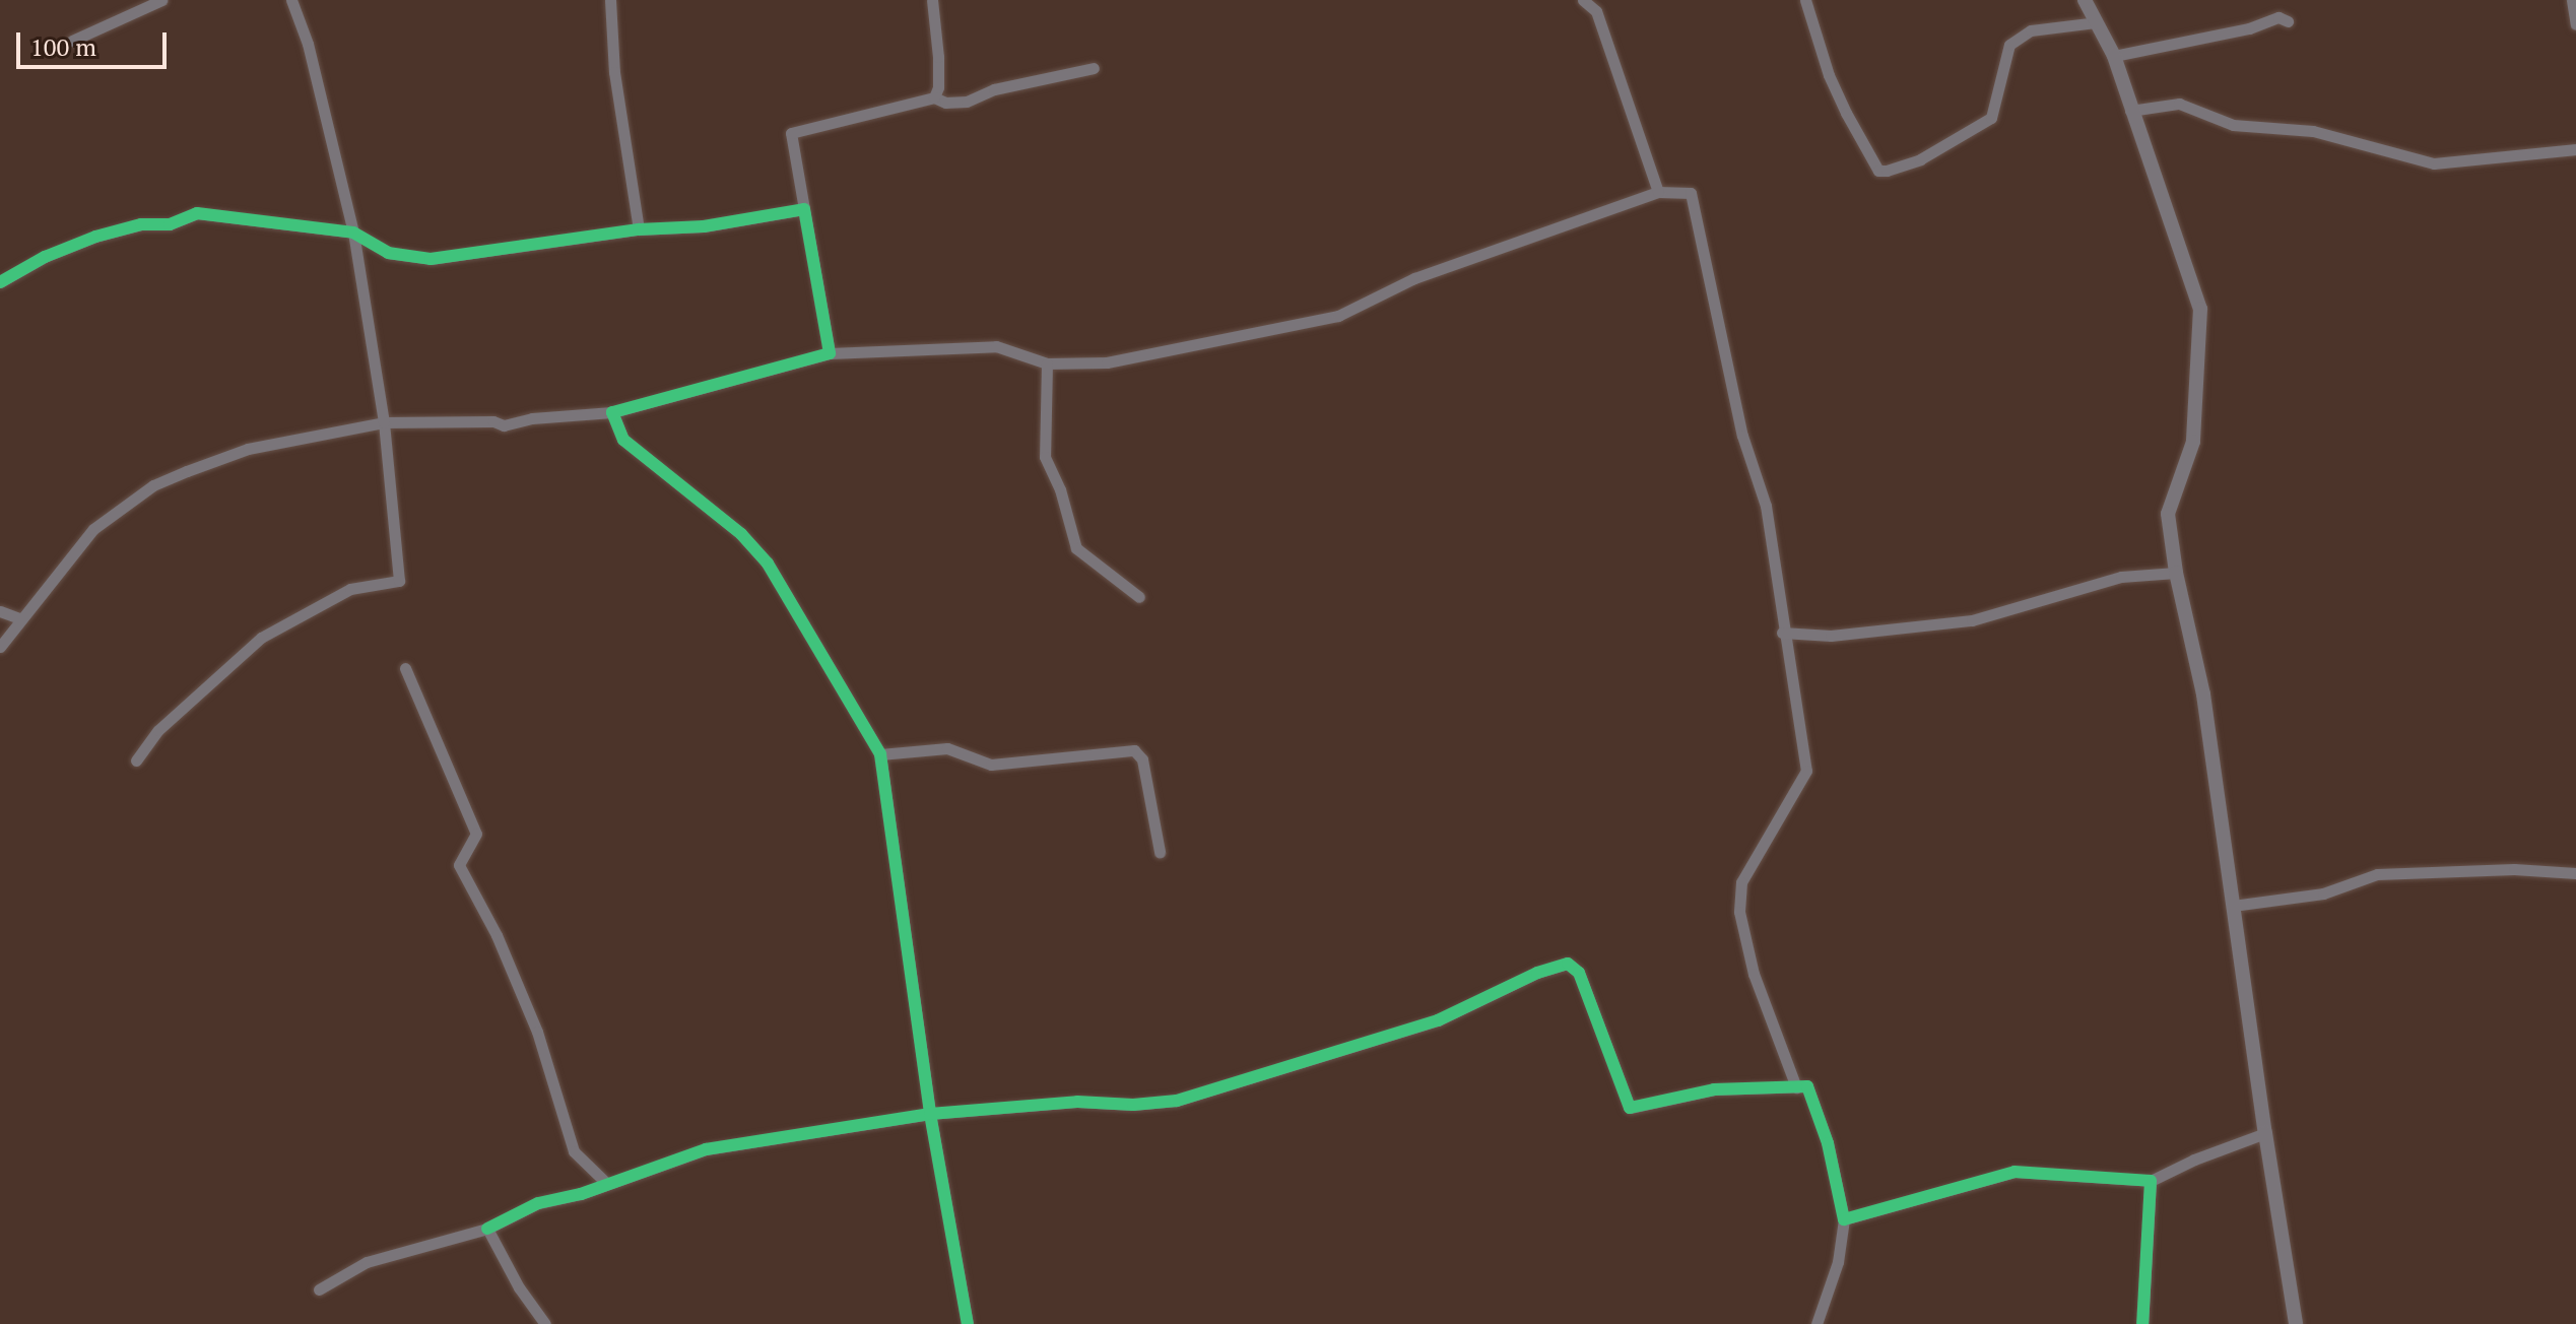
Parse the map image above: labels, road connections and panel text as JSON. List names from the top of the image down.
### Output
{
  "scale_bar": "100 m"
}
